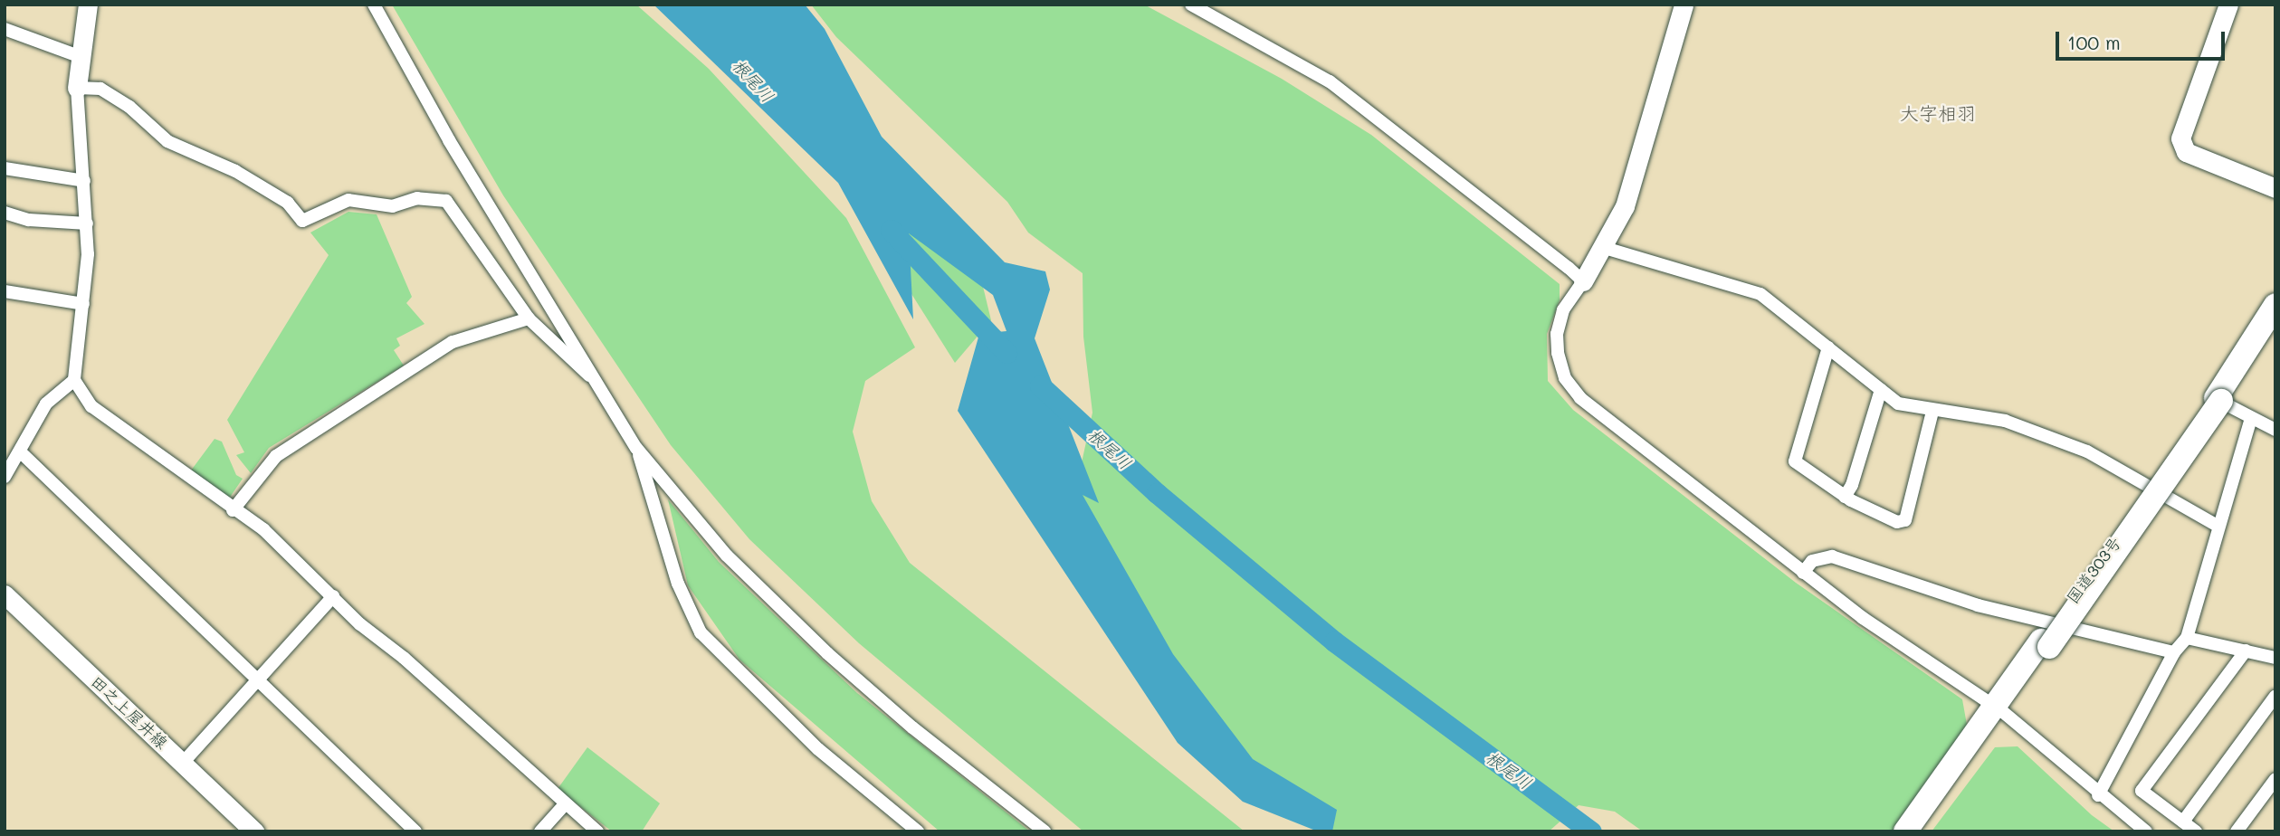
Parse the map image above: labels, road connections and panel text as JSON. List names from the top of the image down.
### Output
{
  "streets": {
    "highway": ["国道303号"],
    "street": ["田之上屋井線"]
  },
  "districts": ["大字相羽"],
  "water": ["根尾川"],
  "scale_bar": "100 m"
}
